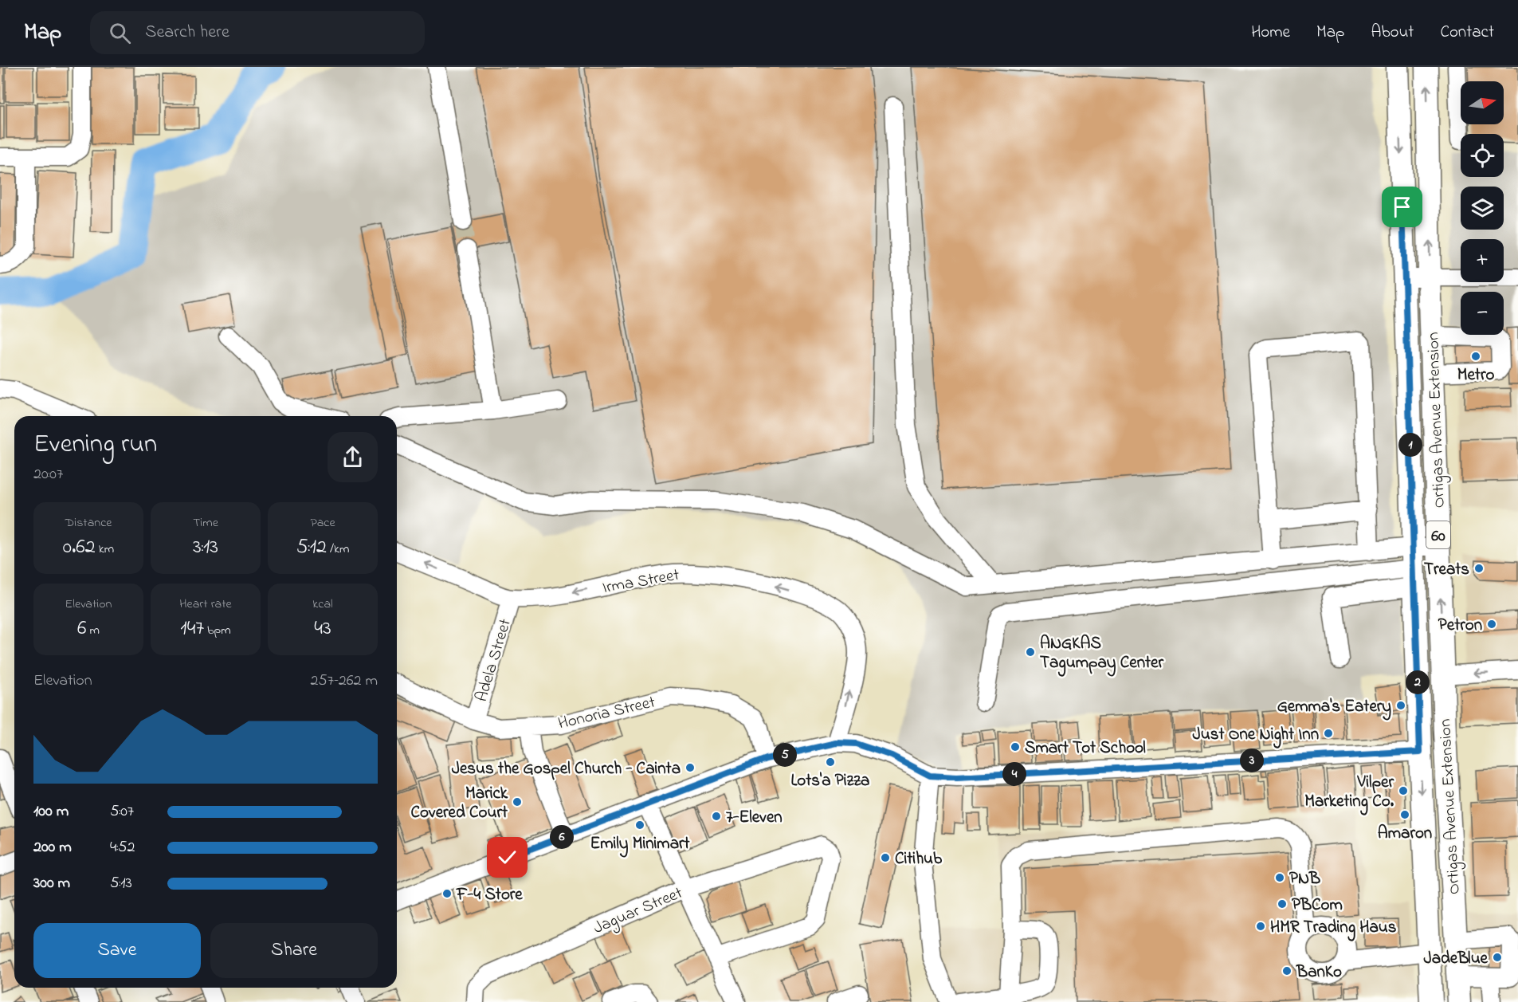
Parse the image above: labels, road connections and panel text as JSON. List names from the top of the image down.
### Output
{
  "streets": {
    "main road": ["Ortigas Avenue Extension", "60"],
    "street": [
      "Irma Street",
      "Adela Street",
      "Honoria Street",
      "Jaguar Street"
    ]
  },
  "crossings": [
    ["Irma Street", "Adela Street"],
    ["Adela Street", "Honoria Street"]
  ],
  "places": [
    "Metro",
    "Treats",
    "Petron",
    "ANGKAS Tagumpay Center",
    "Gemma's Eatery",
    "Just One Night Inn",
    "Smart Tot School",
    "Lots'a Pizza",
    "Jesus the Gospel Church - Cainta",
    "Vilper Marketing Co.",
    "Marick Covered Court",
    "Amaron",
    "7-Eleven",
    "Emily Minimart",
    "Citihub",
    "PNB",
    "F-4 Store",
    "PBCom",
    "HMR Trading Haus",
    "JadeBlue",
    "BanKo"
  ],
  "north": "right",
  "page": {
    "header": "Map",
    "search": "Search here",
    "nav": [
      "Home",
      "Map",
      "About",
      "Contact"
    ],
    "map_buttons": ["+", "−"],
    "heading": ["Evening run", "20:07"],
    "pins": [
      "1",
      "2",
      "5",
      "3",
      "4",
      "6"
    ],
    "stats": [
      ["Distance", "0.62 km"],
      ["Time", "3:13"],
      ["Pace", "5:12 /km"],
      ["Elevation", "6 m"],
      ["Heart rate", "147 bpm"],
      ["kcal", "43"]
    ],
    "chart": ["Elevation", "257–262 m"],
    "list": [
      {
        "name": "100 m",
        "note": "5:07"
      },
      {
        "name": "200 m",
        "note": "4:52"
      },
      {
        "name": "300 m",
        "note": "5:13"
      }
    ],
    "buttons": ["Save", "Share"]
  }
}
